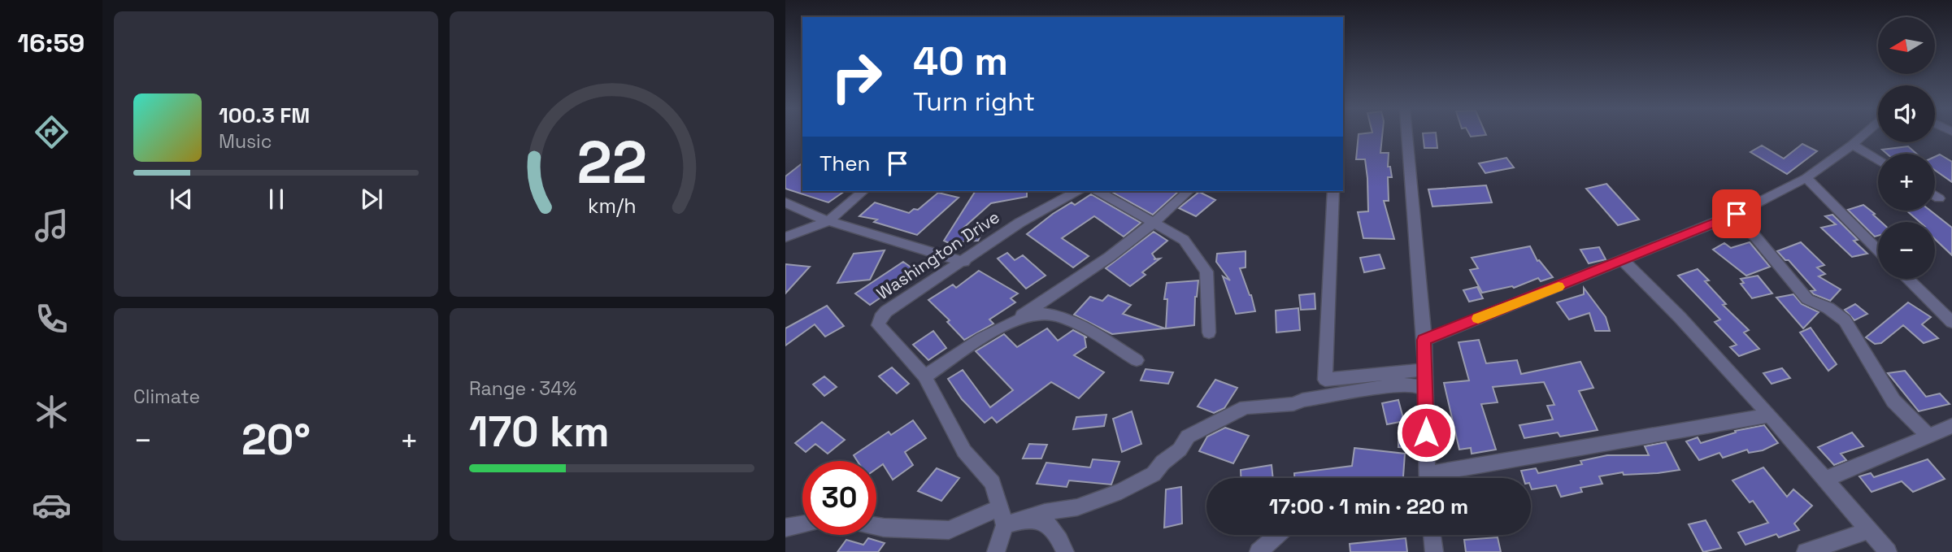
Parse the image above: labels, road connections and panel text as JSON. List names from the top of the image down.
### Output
{
  "streets": {
    "street": ["Washington Drive"]
  },
  "north": "left",
  "page": {
    "tabs": "16:59",
    "map_buttons": ["+", "−"],
    "turn": ["40 m", "Turn right"],
    "song": ["100.3 FM", "Music"],
    "then": "Then",
    "tile": [
      "Climate",
      ["Range · 34%", "170 km"]
    ],
    "heat": ["−", "20°", "+"],
    "limit": "30",
    "trip": "17:00 · 1 min · 220 m",
    "gauge": ["22", "km/h"]
  }
}
